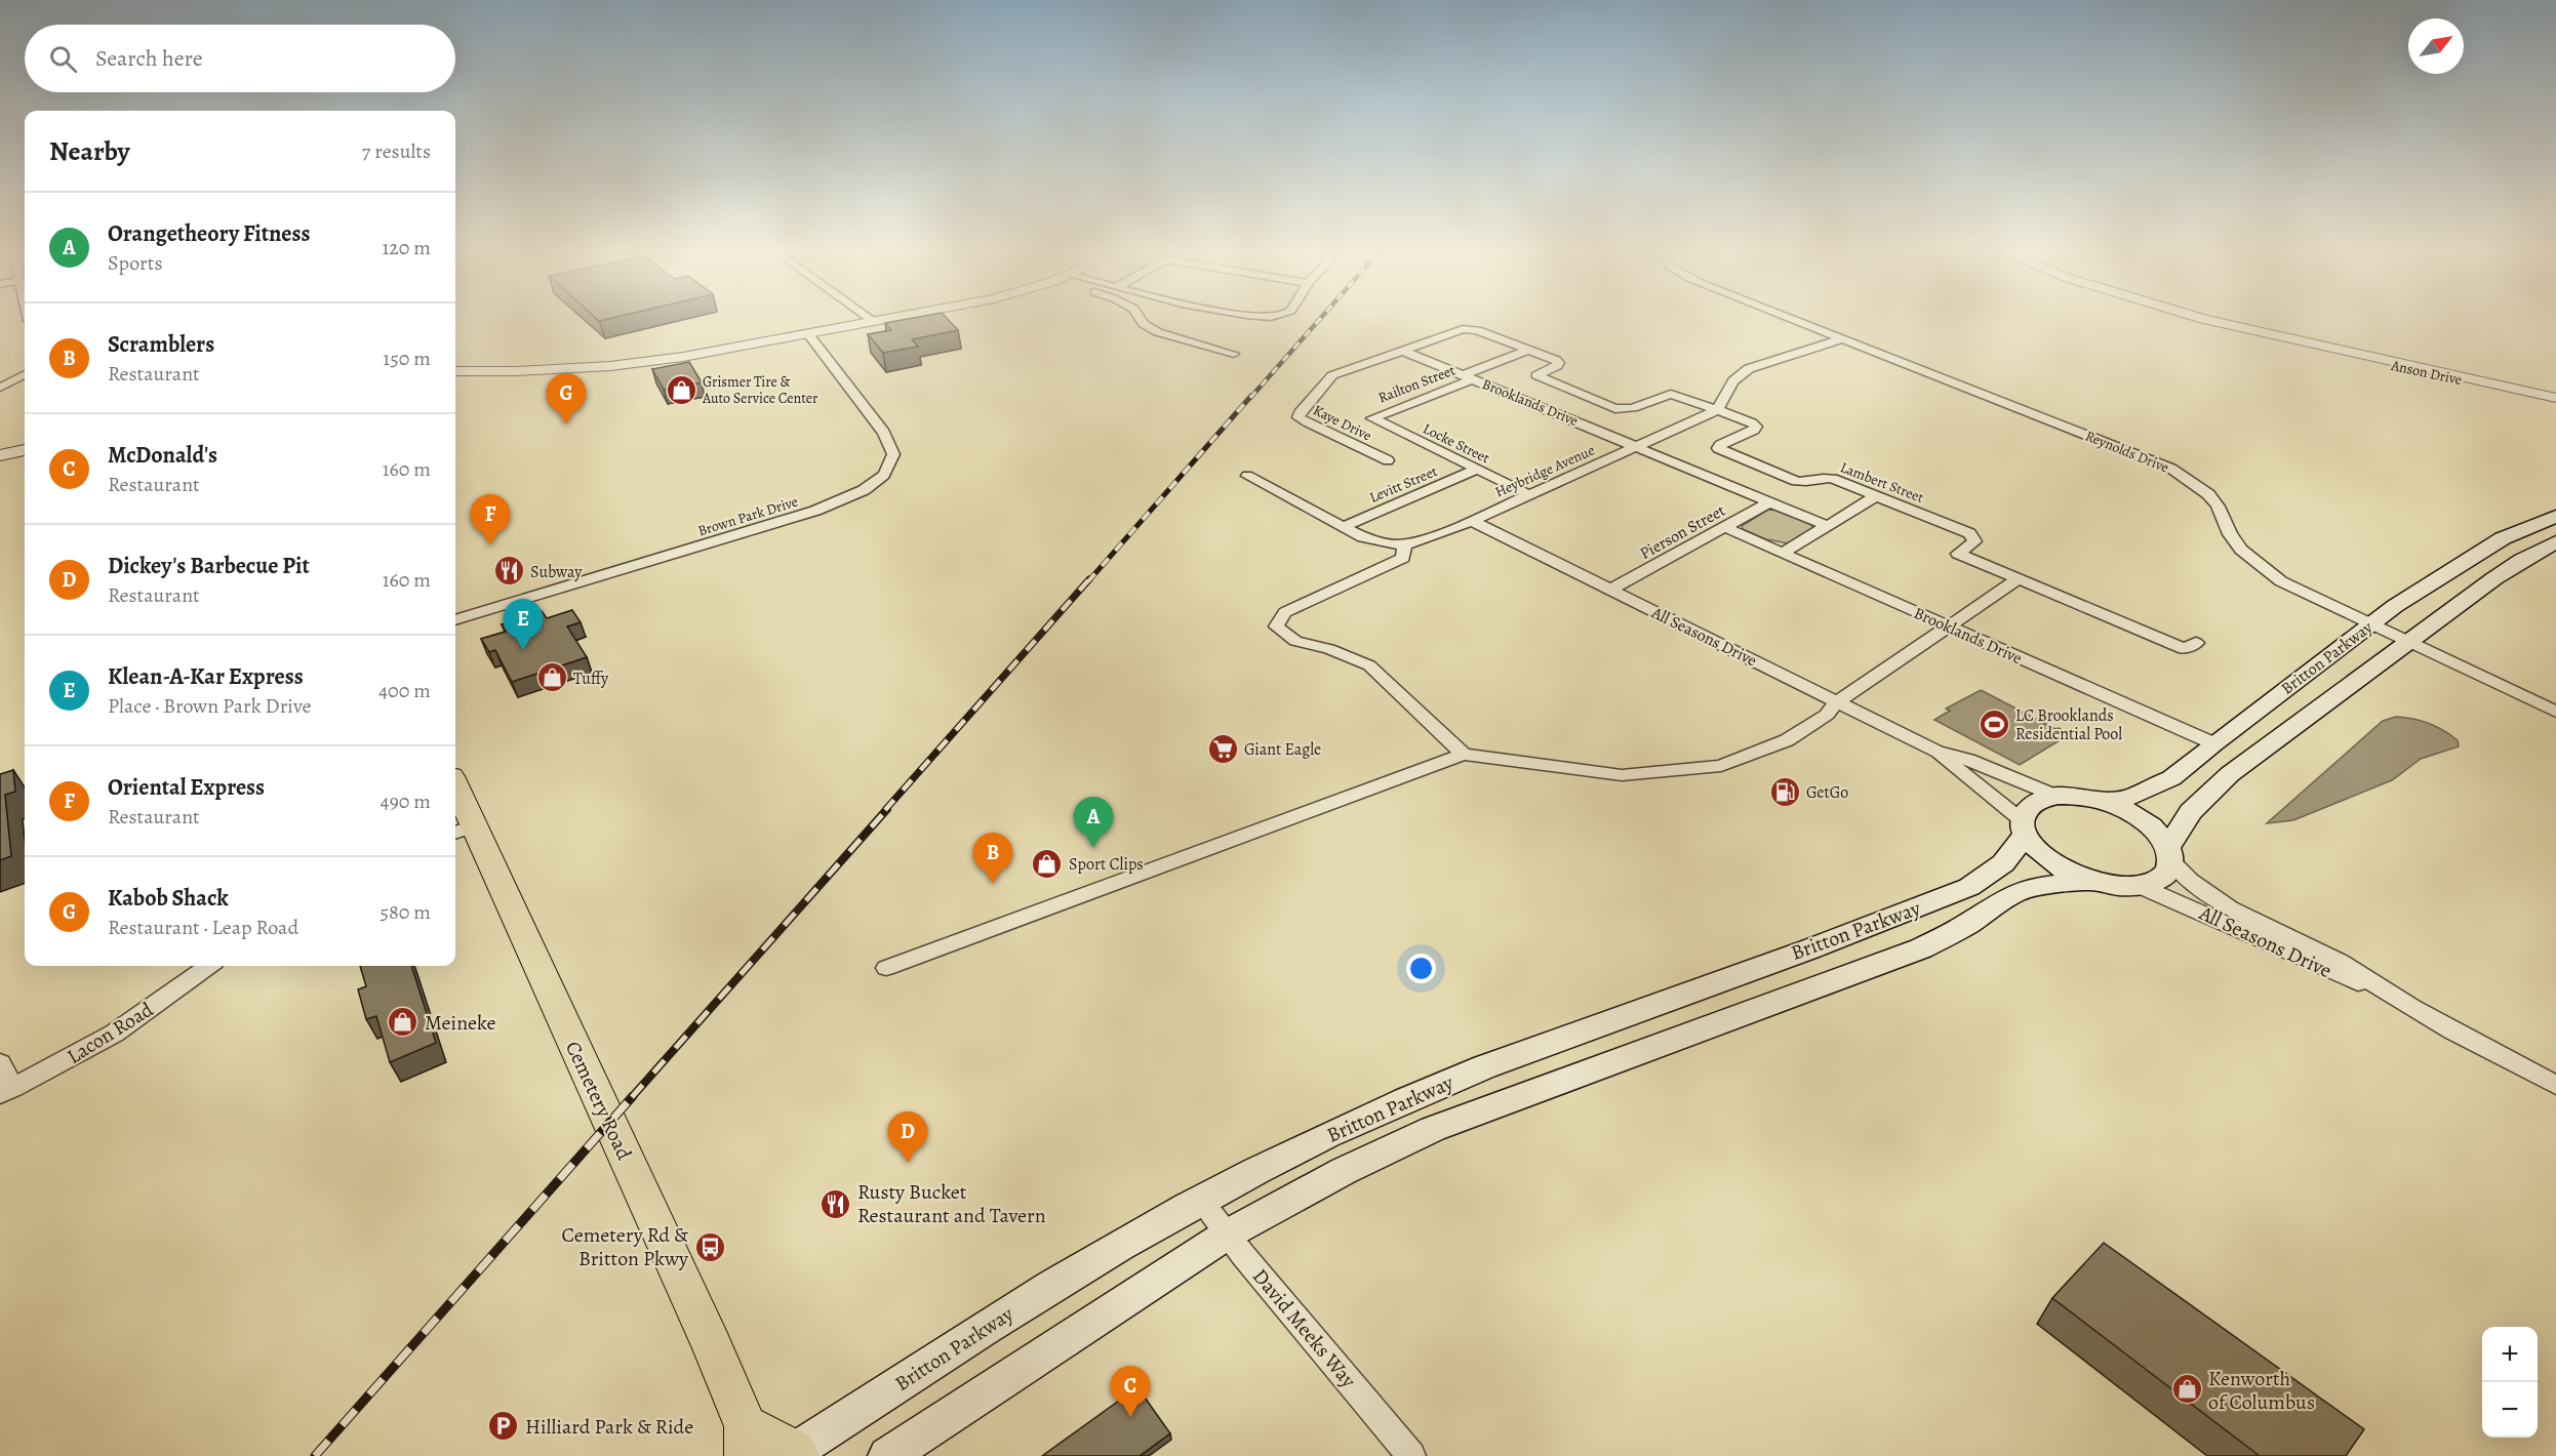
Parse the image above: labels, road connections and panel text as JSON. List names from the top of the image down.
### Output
{
  "streets": {
    "main road": ["Britton Parkway", "Cemetery Road"],
    "street": [
      "Anson Drive",
      "Railton Street",
      "Brooklands Drive",
      "Kaye Drive",
      "Locke Street",
      "Reynolds Drive",
      "Heybridge Avenue",
      "Lambert Street",
      "Levitt Street",
      "Brown Park Drive",
      "Pierson Street",
      "All Seasons Drive",
      "Lacon Road",
      "David Meeks Way"
    ]
  },
  "crossings": [
    ["Railton Street", "Brooklands Drive"],
    ["Railton Street", "Locke Street"],
    ["Railton Street", "Lambert Street"],
    ["Brooklands Drive", "Kaye Drive"],
    ["Brooklands Drive", "Heybridge Avenue"],
    ["Brooklands Drive", "Pierson Street"],
    ["Brooklands Drive", "Britton Parkway"],
    ["Kaye Drive", "Lambert Street"],
    ["Locke Street", "Heybridge Avenue"],
    ["Locke Street", "Levitt Street"],
    ["Reynolds Drive", "Britton Parkway"],
    ["Heybridge Avenue", "Lambert Street"],
    ["Heybridge Avenue", "Levitt Street"],
    ["Heybridge Avenue", "All Seasons Drive"],
    ["Pierson Street", "All Seasons Drive"],
    ["All Seasons Drive", "Britton Parkway"],
    ["Britton Parkway", "Cemetery Road"],
    ["Britton Parkway", "David Meeks Way"]
  ],
  "places": {
    "shop": [
      "Grismer Tire & Auto Service Center",
      "Tuffy",
      "Sport Clips",
      "Meineke",
      "Kenworth of Columbus"
    ],
    "restaurant": ["Subway", "Rusty Bucket Restaurant and Tavern"],
    "sports": ["LC Brooklands Residential Pool"],
    "supermarket": ["Giant Eagle"],
    "fuel station": ["GetGo"],
    "bus stop": ["Cemetery Rd & Britton Pkwy"],
    "parking": ["Hilliard Park & Ride"]
  },
  "north": "top right",
  "page": {
    "search": "Search here",
    "heading": ["Nearby", "7 results"],
    "list": [
      {
        "mark": "A",
        "name": "Orangetheory Fitness",
        "note": "Sports",
        "value": "120 m"
      },
      {
        "mark": "B",
        "name": "Scramblers",
        "note": "Restaurant",
        "value": "150 m"
      },
      {
        "mark": "C",
        "name": "McDonald's",
        "note": "Restaurant",
        "value": "160 m"
      },
      {
        "mark": "D",
        "name": "Dickey's Barbecue Pit",
        "note": "Restaurant",
        "value": "160 m"
      },
      {
        "mark": "E",
        "name": "Klean-A-Kar Express",
        "note": "Place · Brown Park Drive",
        "value": "400 m"
      },
      {
        "mark": "F",
        "name": "Oriental Express",
        "note": "Restaurant",
        "value": "490 m"
      },
      {
        "mark": "G",
        "name": "Kabob Shack",
        "note": "Restaurant · Leap Road",
        "value": "580 m"
      }
    ],
    "pins": [
      "G",
      "F",
      "E",
      "A",
      "B",
      "D",
      "C"
    ],
    "map_buttons": ["+", "−"]
  }
}
